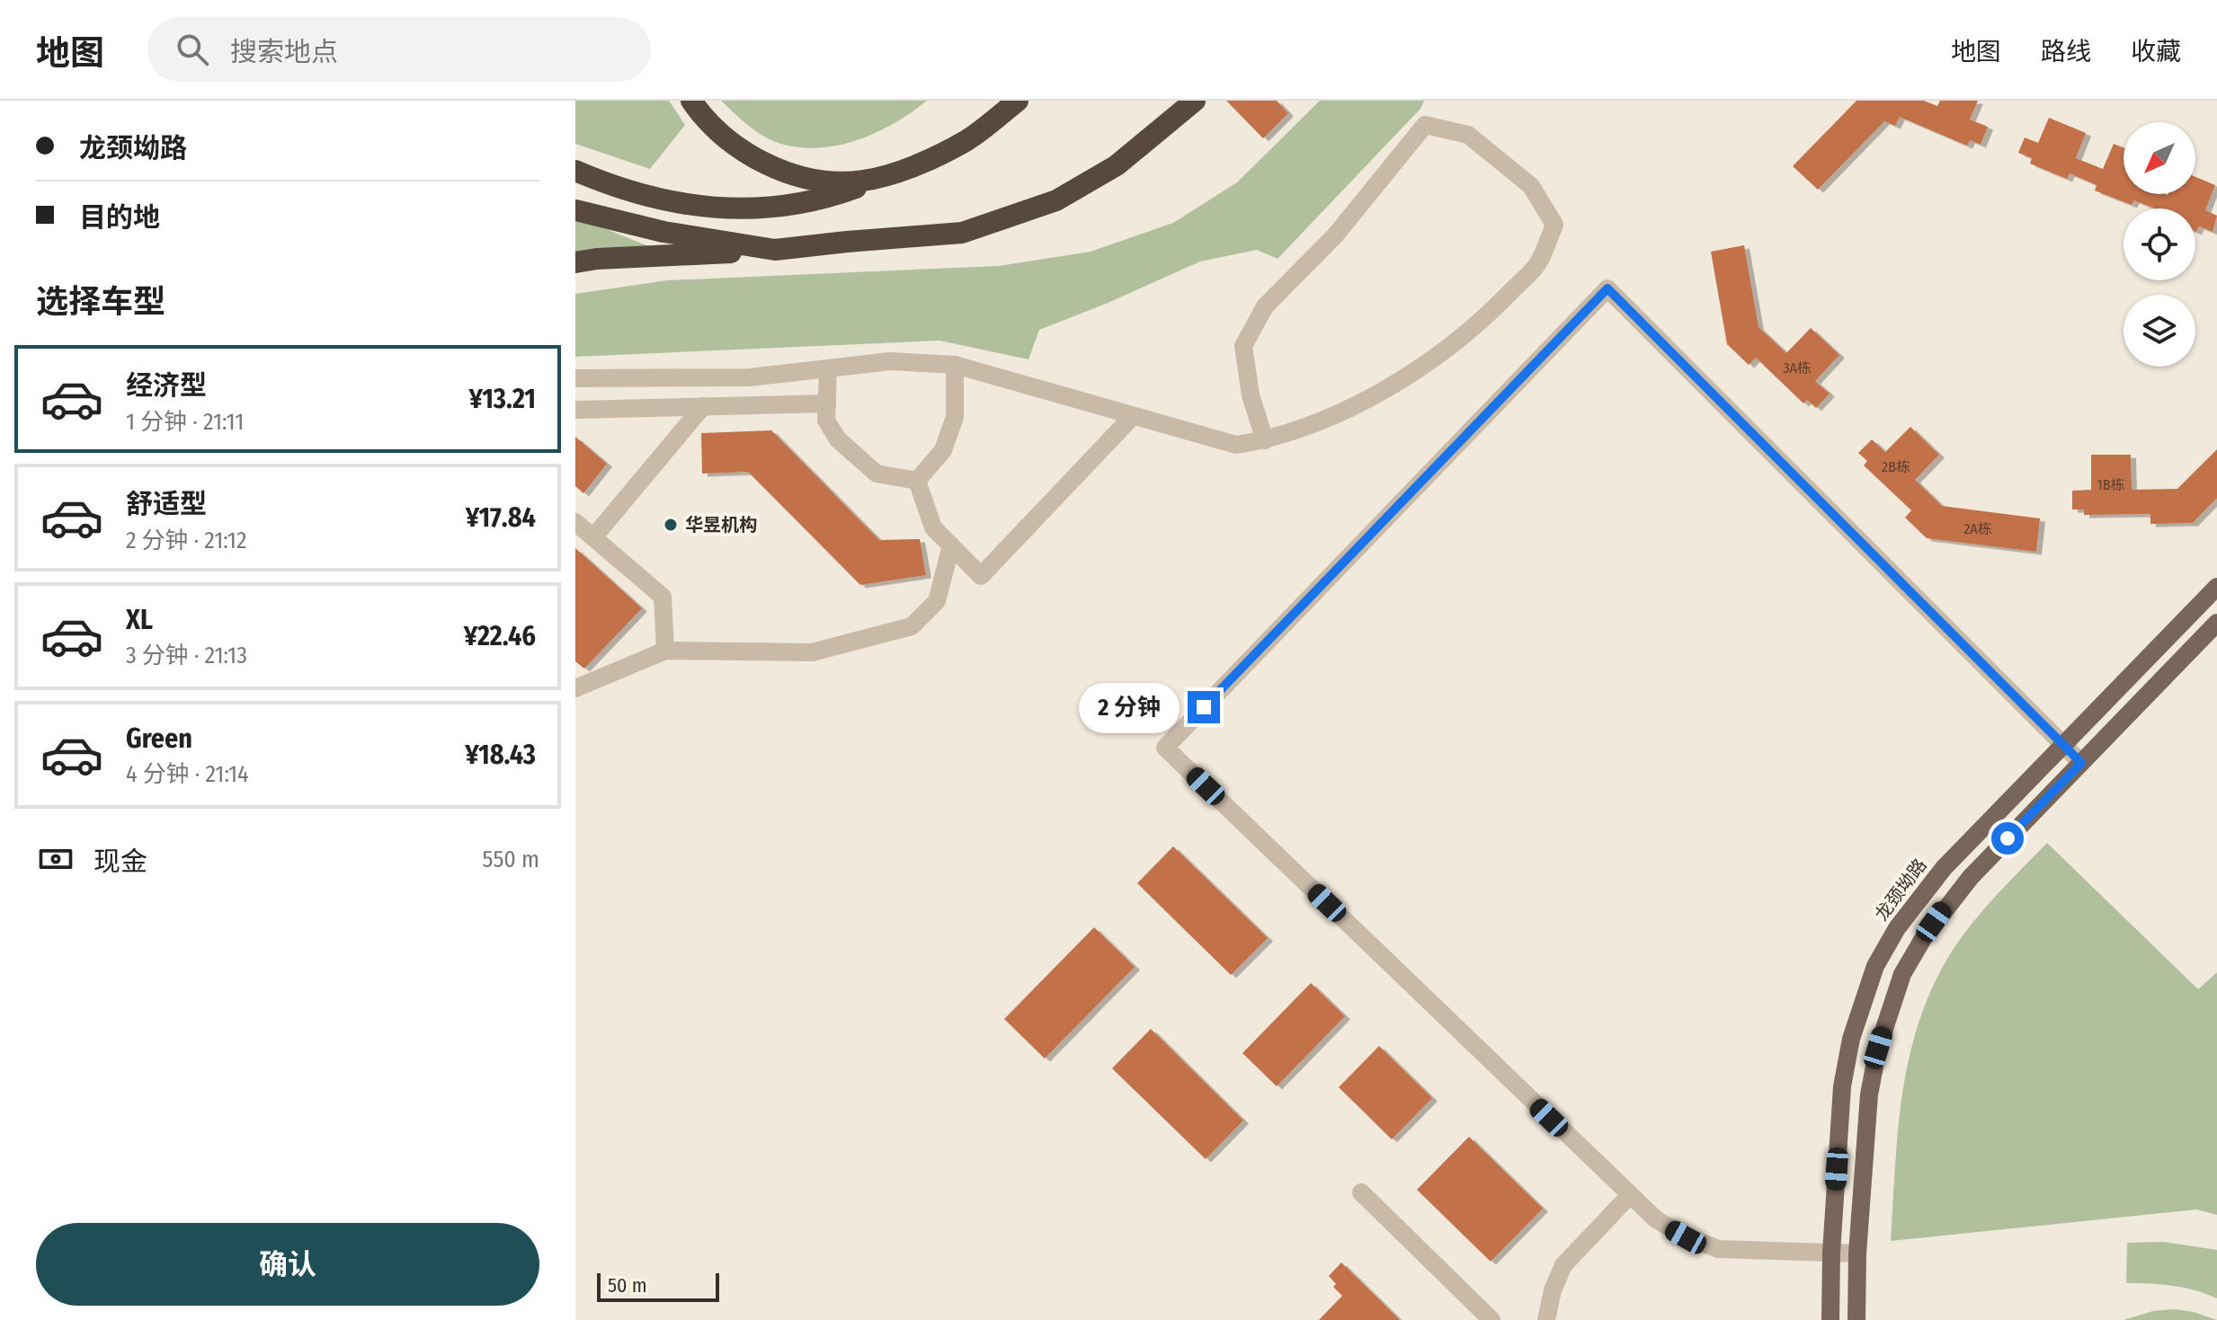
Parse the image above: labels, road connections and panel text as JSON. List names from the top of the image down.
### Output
{
  "streets": {
    "main road": ["龙颈坳路"]
  },
  "places": ["华昱机构"],
  "house_numbers": [
    "3A栋",
    "2B栋",
    "1B栋",
    "2A栋"
  ],
  "scale_bar": "50 m",
  "north": "bottom left",
  "page": {
    "header": "地图",
    "search": "搜索地点",
    "nav": ["地图", "路线", "收藏"],
    "banner": ["龙颈坳路", "目的地"],
    "heading": "选择车型",
    "list": [
      {
        "name": "经济型",
        "note": "1 分钟 · 21:11",
        "value": "¥13.21"
      },
      {
        "name": "舒适型",
        "note": "2 分钟 · 21:12",
        "value": "¥17.84"
      },
      {
        "name": "XL",
        "note": "3 分钟 · 21:13",
        "value": "¥22.46"
      },
      {
        "name": "Green",
        "note": "4 分钟 · 21:14",
        "value": "¥18.43"
      }
    ],
    "bubble": "2 分钟",
    "pay": ["现金", "550 m"],
    "buttons": "确认",
    "scale": "50 m"
  }
}
